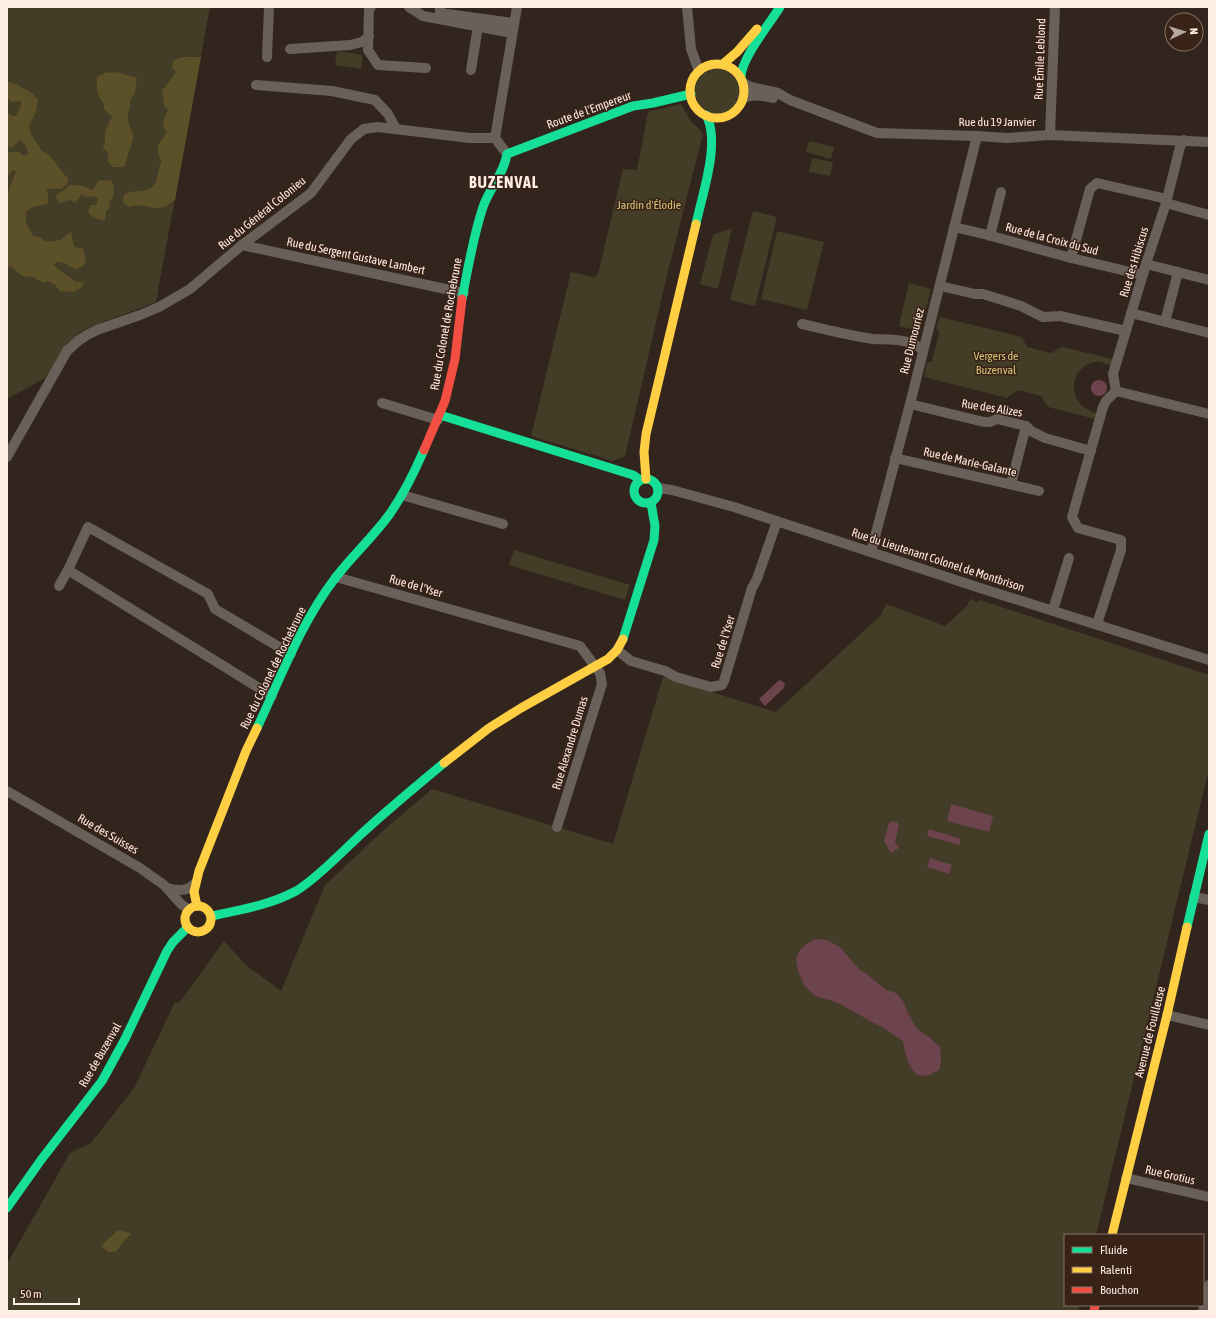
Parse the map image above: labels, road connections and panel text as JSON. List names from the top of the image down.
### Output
{
  "streets": {
    "main road": [
      "Route de l'Empereur",
      "Rue du Colonel de Rochebrune",
      "Avenue de Fouilleuse",
      "Rue de Buzenval"
    ],
    "street": [
      "Rue Émile Leblond",
      "Rue du 19 Janvier",
      "Rue du Général Colonieu",
      "Rue de la Croix du Sud",
      "Rue du Sergent Gustave Lambert",
      "Rue des Hibiscus",
      "Rue Dumouriez",
      "Rue des Alizes",
      "Rue de Marie-Galante",
      "Rue du Lieutenant Colonel de Montbrison",
      "Rue de l'Yser",
      "Rue Alexandre Dumas",
      "Rue des Suisses",
      "Rue Grotius"
    ]
  },
  "crossings": [
    ["Rue Émile Leblond", "Rue du 19 Janvier"],
    ["Route de l'Empereur", "Rue du 19 Janvier"],
    ["Route de l'Empereur", "Rue du Colonel de Rochebrune"],
    ["Rue du 19 Janvier", "Rue des Hibiscus"],
    ["Rue du 19 Janvier", "Rue Dumouriez"],
    ["Rue du Général Colonieu", "Rue du Sergent Gustave Lambert"],
    ["Rue de la Croix du Sud", "Rue des Hibiscus"],
    ["Rue de la Croix du Sud", "Rue Dumouriez"],
    ["Rue du Sergent Gustave Lambert", "Rue du Colonel de Rochebrune"],
    ["Rue du Colonel de Rochebrune", "Rue de l'Yser"],
    ["Rue du Colonel de Rochebrune", "Rue des Suisses"],
    ["Rue du Colonel de Rochebrune", "Rue de Buzenval"],
    ["Rue Dumouriez", "Rue des Alizes"],
    ["Rue Dumouriez", "Rue de Marie-Galante"],
    ["Rue Dumouriez", "Rue du Lieutenant Colonel de Montbrison"],
    ["Rue du Lieutenant Colonel de Montbrison", "Rue de l'Yser"],
    ["Rue de l'Yser", "Rue Alexandre Dumas"],
    ["Rue des Suisses", "Rue de Buzenval"],
    ["Avenue de Fouilleuse", "Rue Grotius"]
  ],
  "districts": ["BUZENVAL"],
  "parks": ["Jardin d'Élodie", "Vergers de Buzenval"],
  "legend": ["Fluide", "Ralenti", "Bouchon"],
  "scale_bar": "50 m",
  "north": "right"
}
